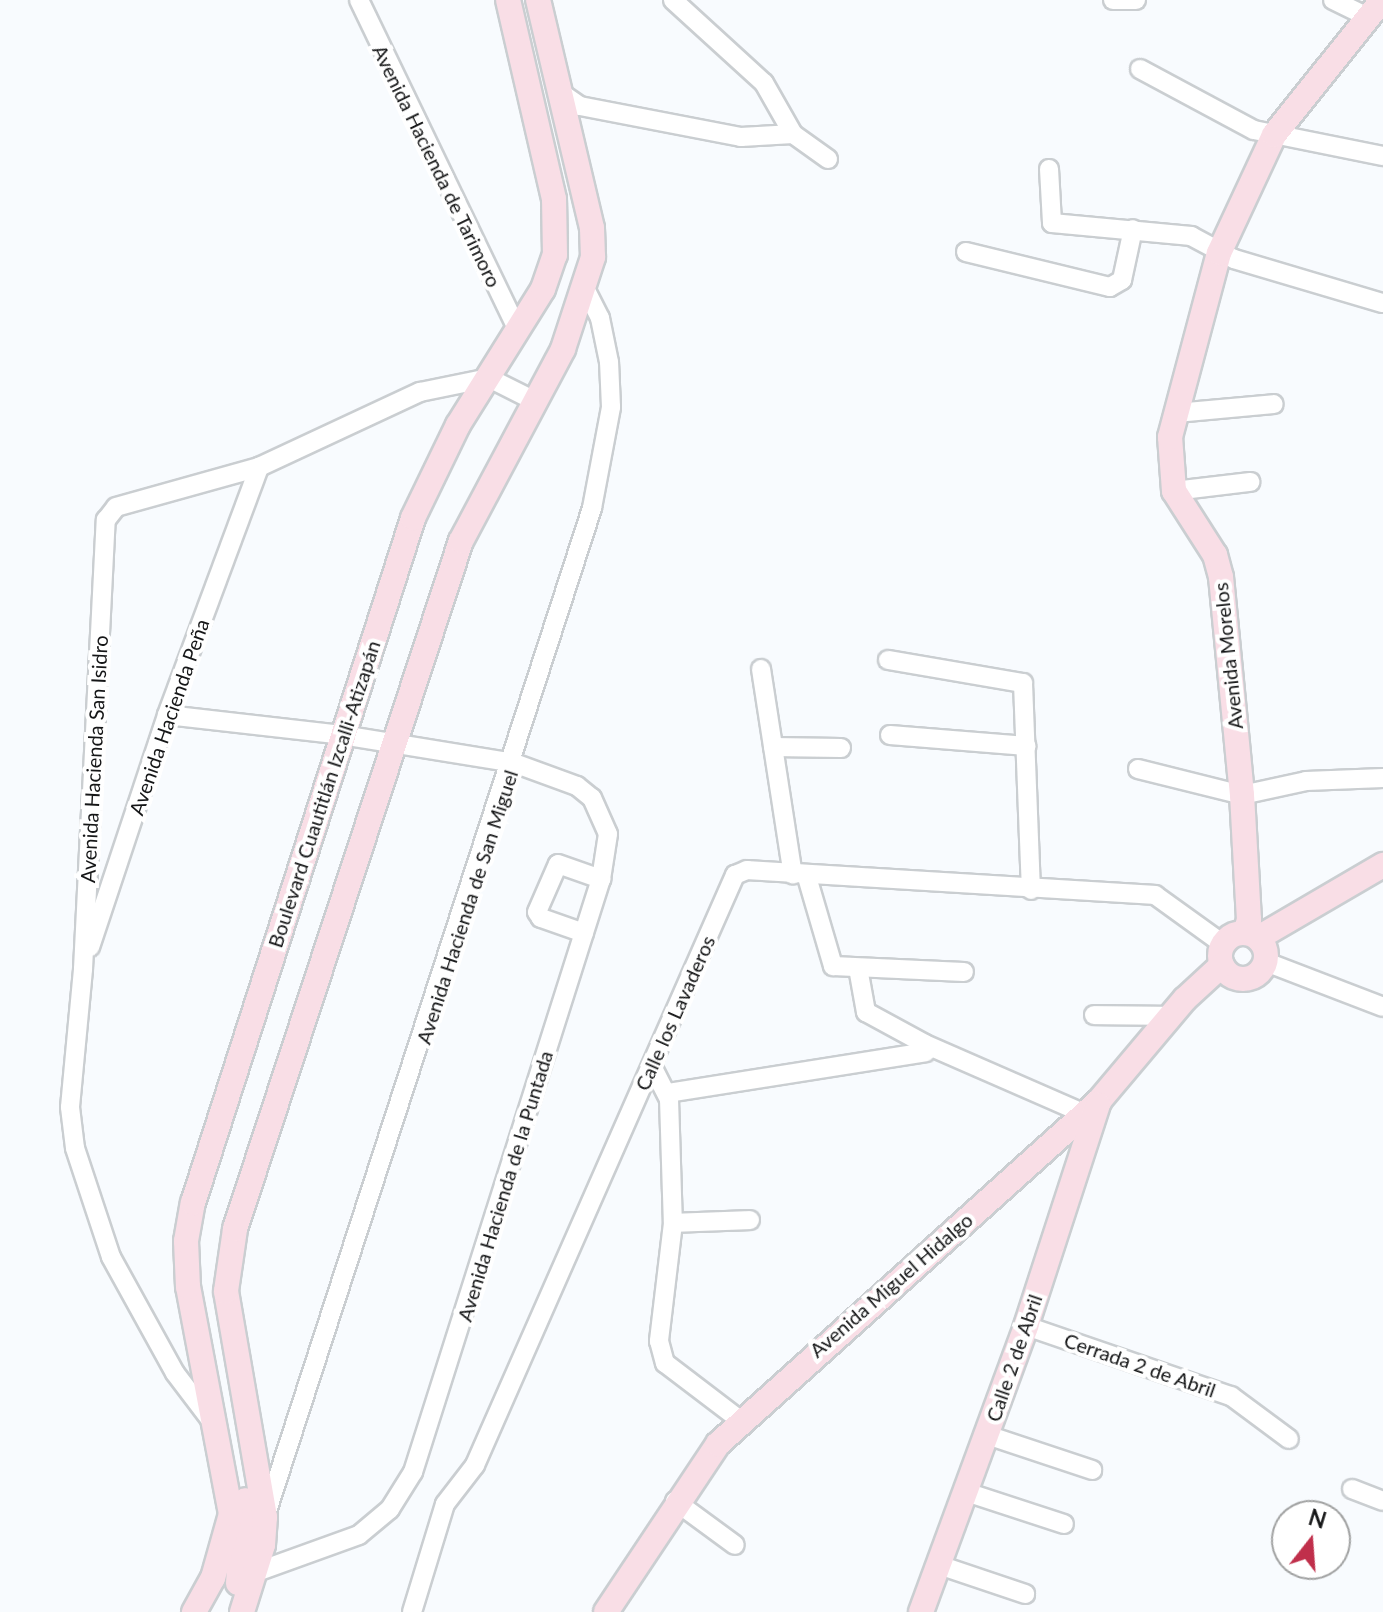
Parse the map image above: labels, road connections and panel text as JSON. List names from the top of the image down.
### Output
{
  "streets": {
    "main road": [
      "Avenida Morelos",
      "Boulevard Cuautitlán Izcalli-Atizapán",
      "Avenida Miguel Hidalgo",
      "Calle 2 de Abril"
    ],
    "street": [
      "Avenida Hacienda de Tarimoro",
      "Avenida Hacienda Peña",
      "Avenida Hacienda San Isidro",
      "Avenida Hacienda de San Miguel",
      "Calle los Lavaderos",
      "Avenida Hacienda de la Puntada",
      "Cerrada 2 de Abril"
    ]
  },
  "crossings": [
    ["Avenida Hacienda de Tarimoro", "Boulevard Cuautitlán Izcalli-Atizapán"],
    ["Avenida Hacienda Peña", "Avenida Hacienda San Isidro"],
    ["Avenida Hacienda Peña", "Avenida Hacienda de la Puntada"],
    ["Avenida Hacienda San Isidro", "Boulevard Cuautitlán Izcalli-Atizapán"],
    ["Boulevard Cuautitlán Izcalli-Atizapán", "Avenida Hacienda de la Puntada"],
    ["Avenida Hacienda de San Miguel", "Avenida Hacienda de la Puntada"],
    ["Calle los Lavaderos", "Avenida Miguel Hidalgo"],
    ["Avenida Miguel Hidalgo", "Calle 2 de Abril"],
    ["Calle 2 de Abril", "Cerrada 2 de Abril"]
  ],
  "north": "top"
}
